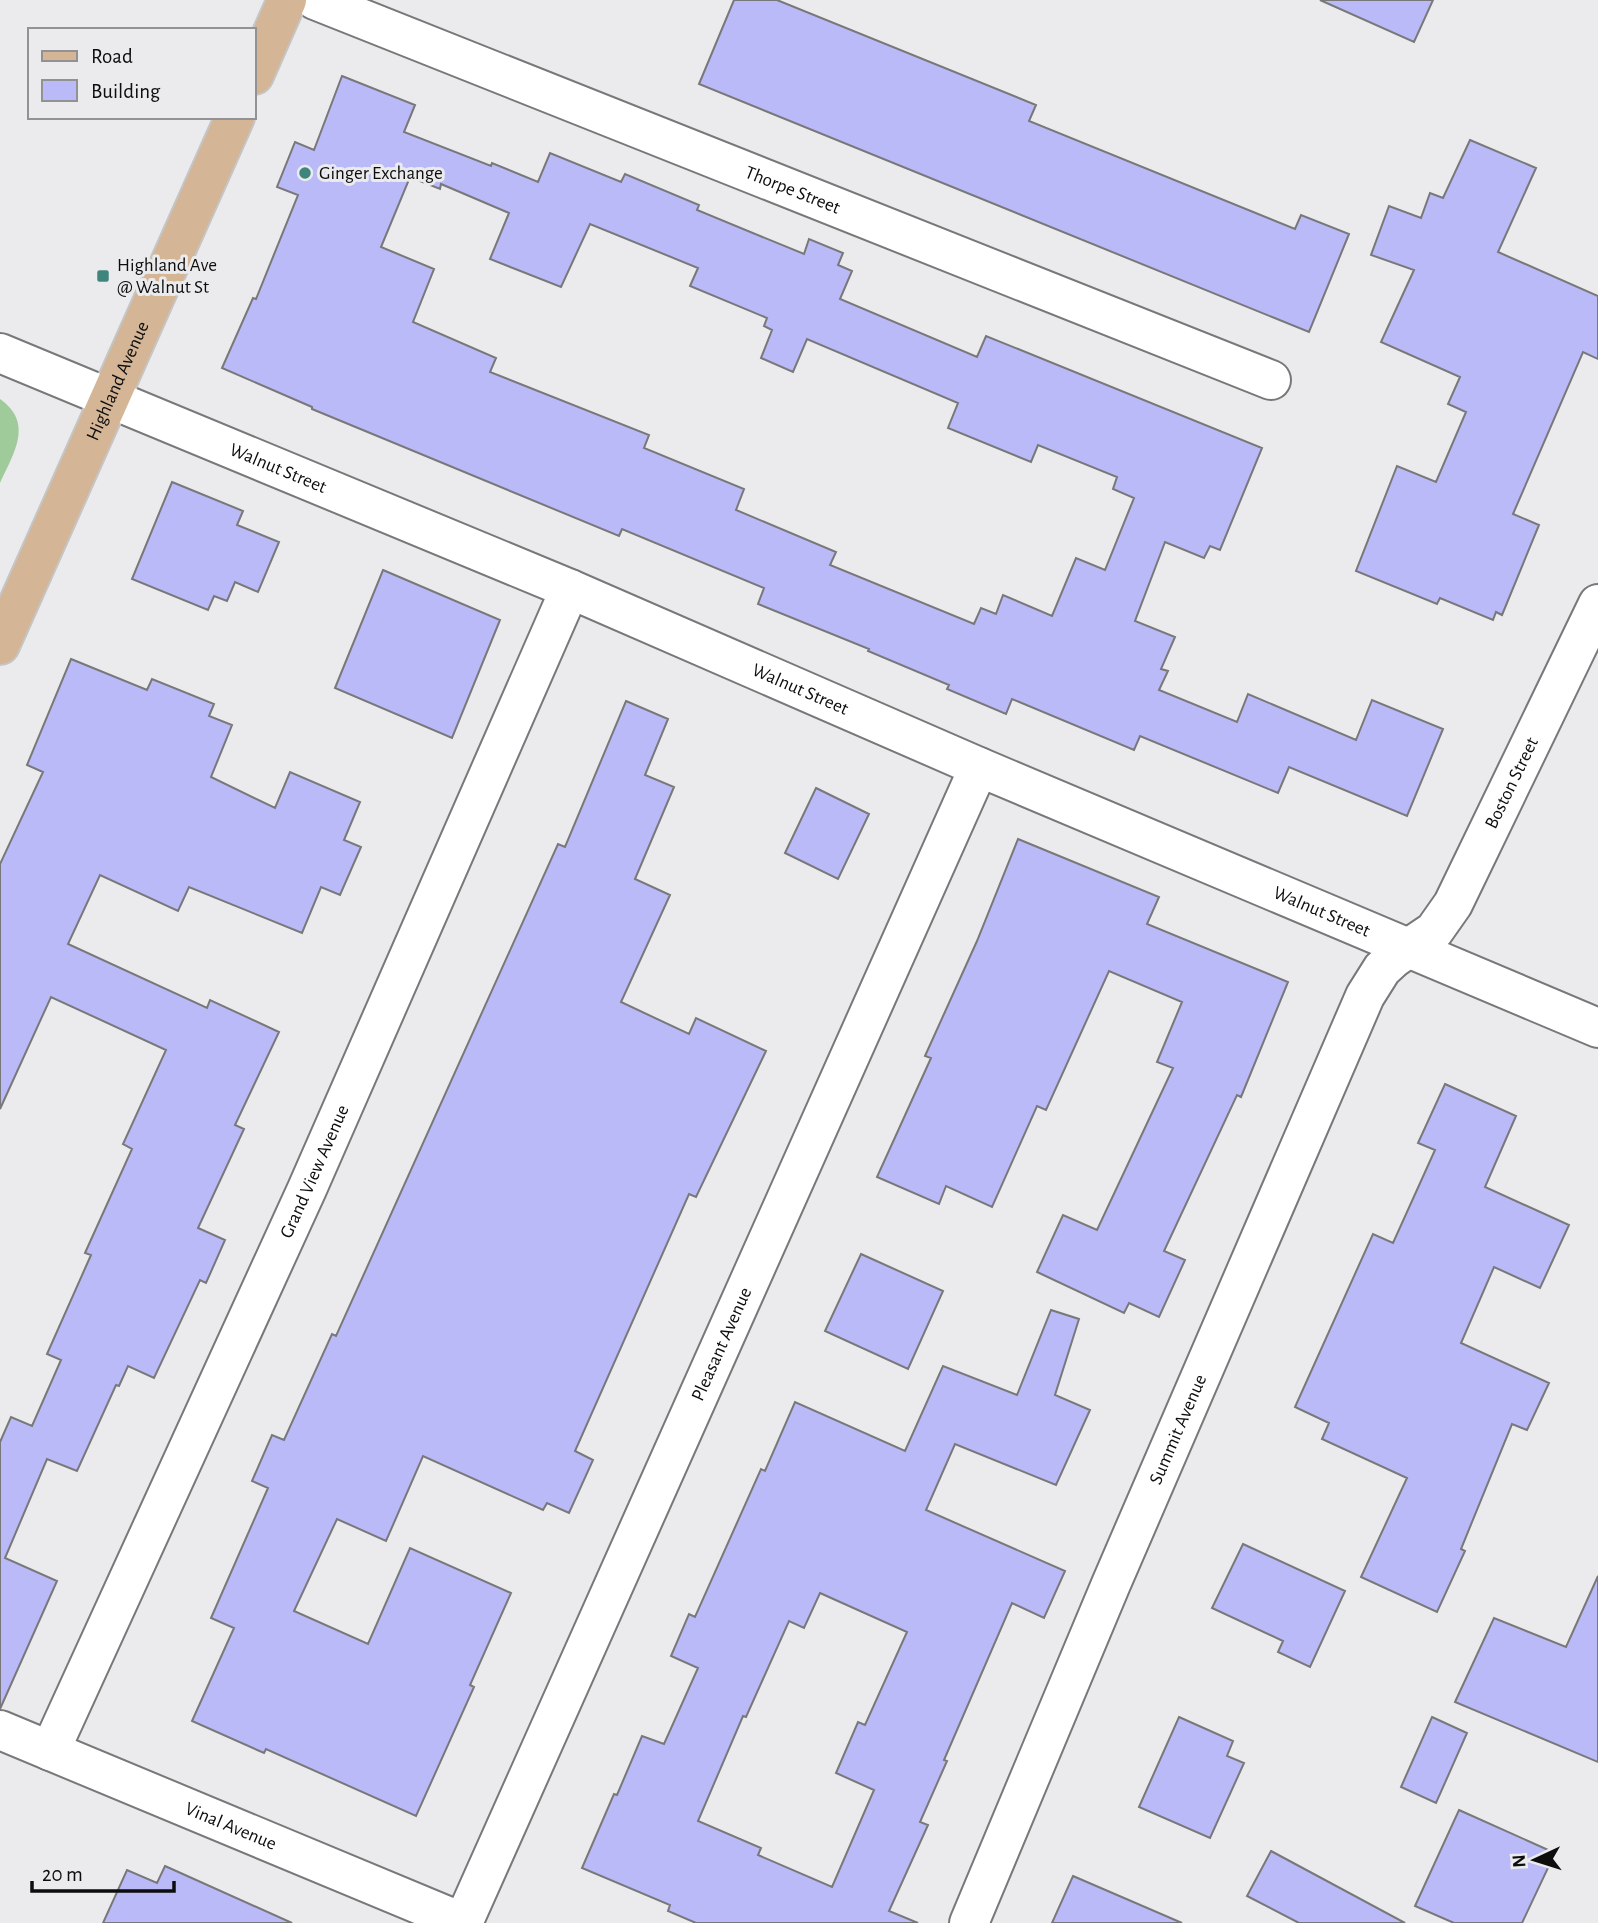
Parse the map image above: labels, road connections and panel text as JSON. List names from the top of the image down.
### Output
{
  "streets": {
    "main road": ["Highland Avenue"],
    "street": [
      "Thorpe Street",
      "Walnut Street",
      "Boston Street",
      "Grand View Avenue",
      "Pleasant Avenue",
      "Summit Avenue",
      "Vinal Avenue"
    ]
  },
  "crossings": [
    ["Highland Avenue", "Walnut Street"],
    ["Walnut Street", "Boston Street"],
    ["Walnut Street", "Grand View Avenue"],
    ["Walnut Street", "Pleasant Avenue"],
    ["Walnut Street", "Summit Avenue"],
    ["Boston Street", "Summit Avenue"],
    ["Grand View Avenue", "Vinal Avenue"],
    ["Pleasant Avenue", "Vinal Avenue"]
  ],
  "places": {
    "other": ["Ginger Exchange"],
    "transit": ["Highland Ave @ Walnut St"]
  },
  "legend": ["Road", "Building"],
  "scale_bar": "20 m",
  "north": "left"
}
